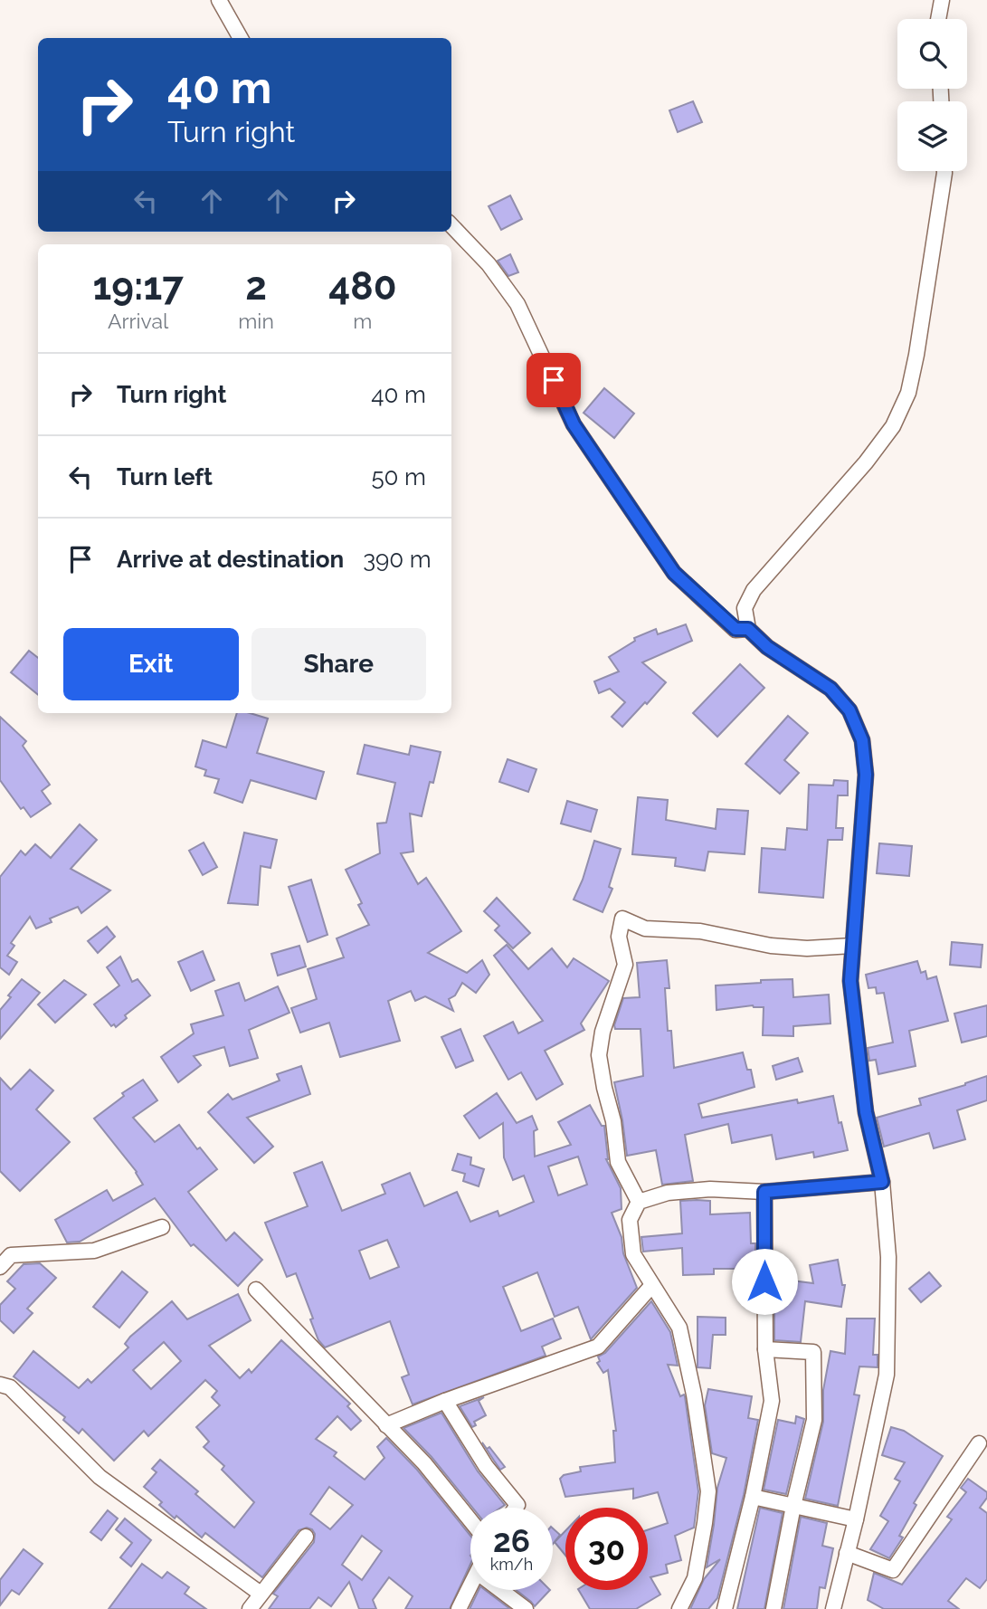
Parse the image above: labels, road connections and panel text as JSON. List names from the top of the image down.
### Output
{
  "page": {
    "turn": ["40 m", "Turn right"],
    "eta": [
      "19:17",
      "Arrival",
      "2",
      "min",
      "480",
      "m"
    ],
    "list": [
      {
        "name": "Turn right",
        "value": "40 m"
      },
      {
        "name": "Turn left",
        "value": "50 m"
      },
      {
        "name": "Arrive at destination",
        "value": "390 m"
      }
    ],
    "buttons": ["Exit", "Share"],
    "speed": "26 km/h",
    "limit": "30"
  }
}
